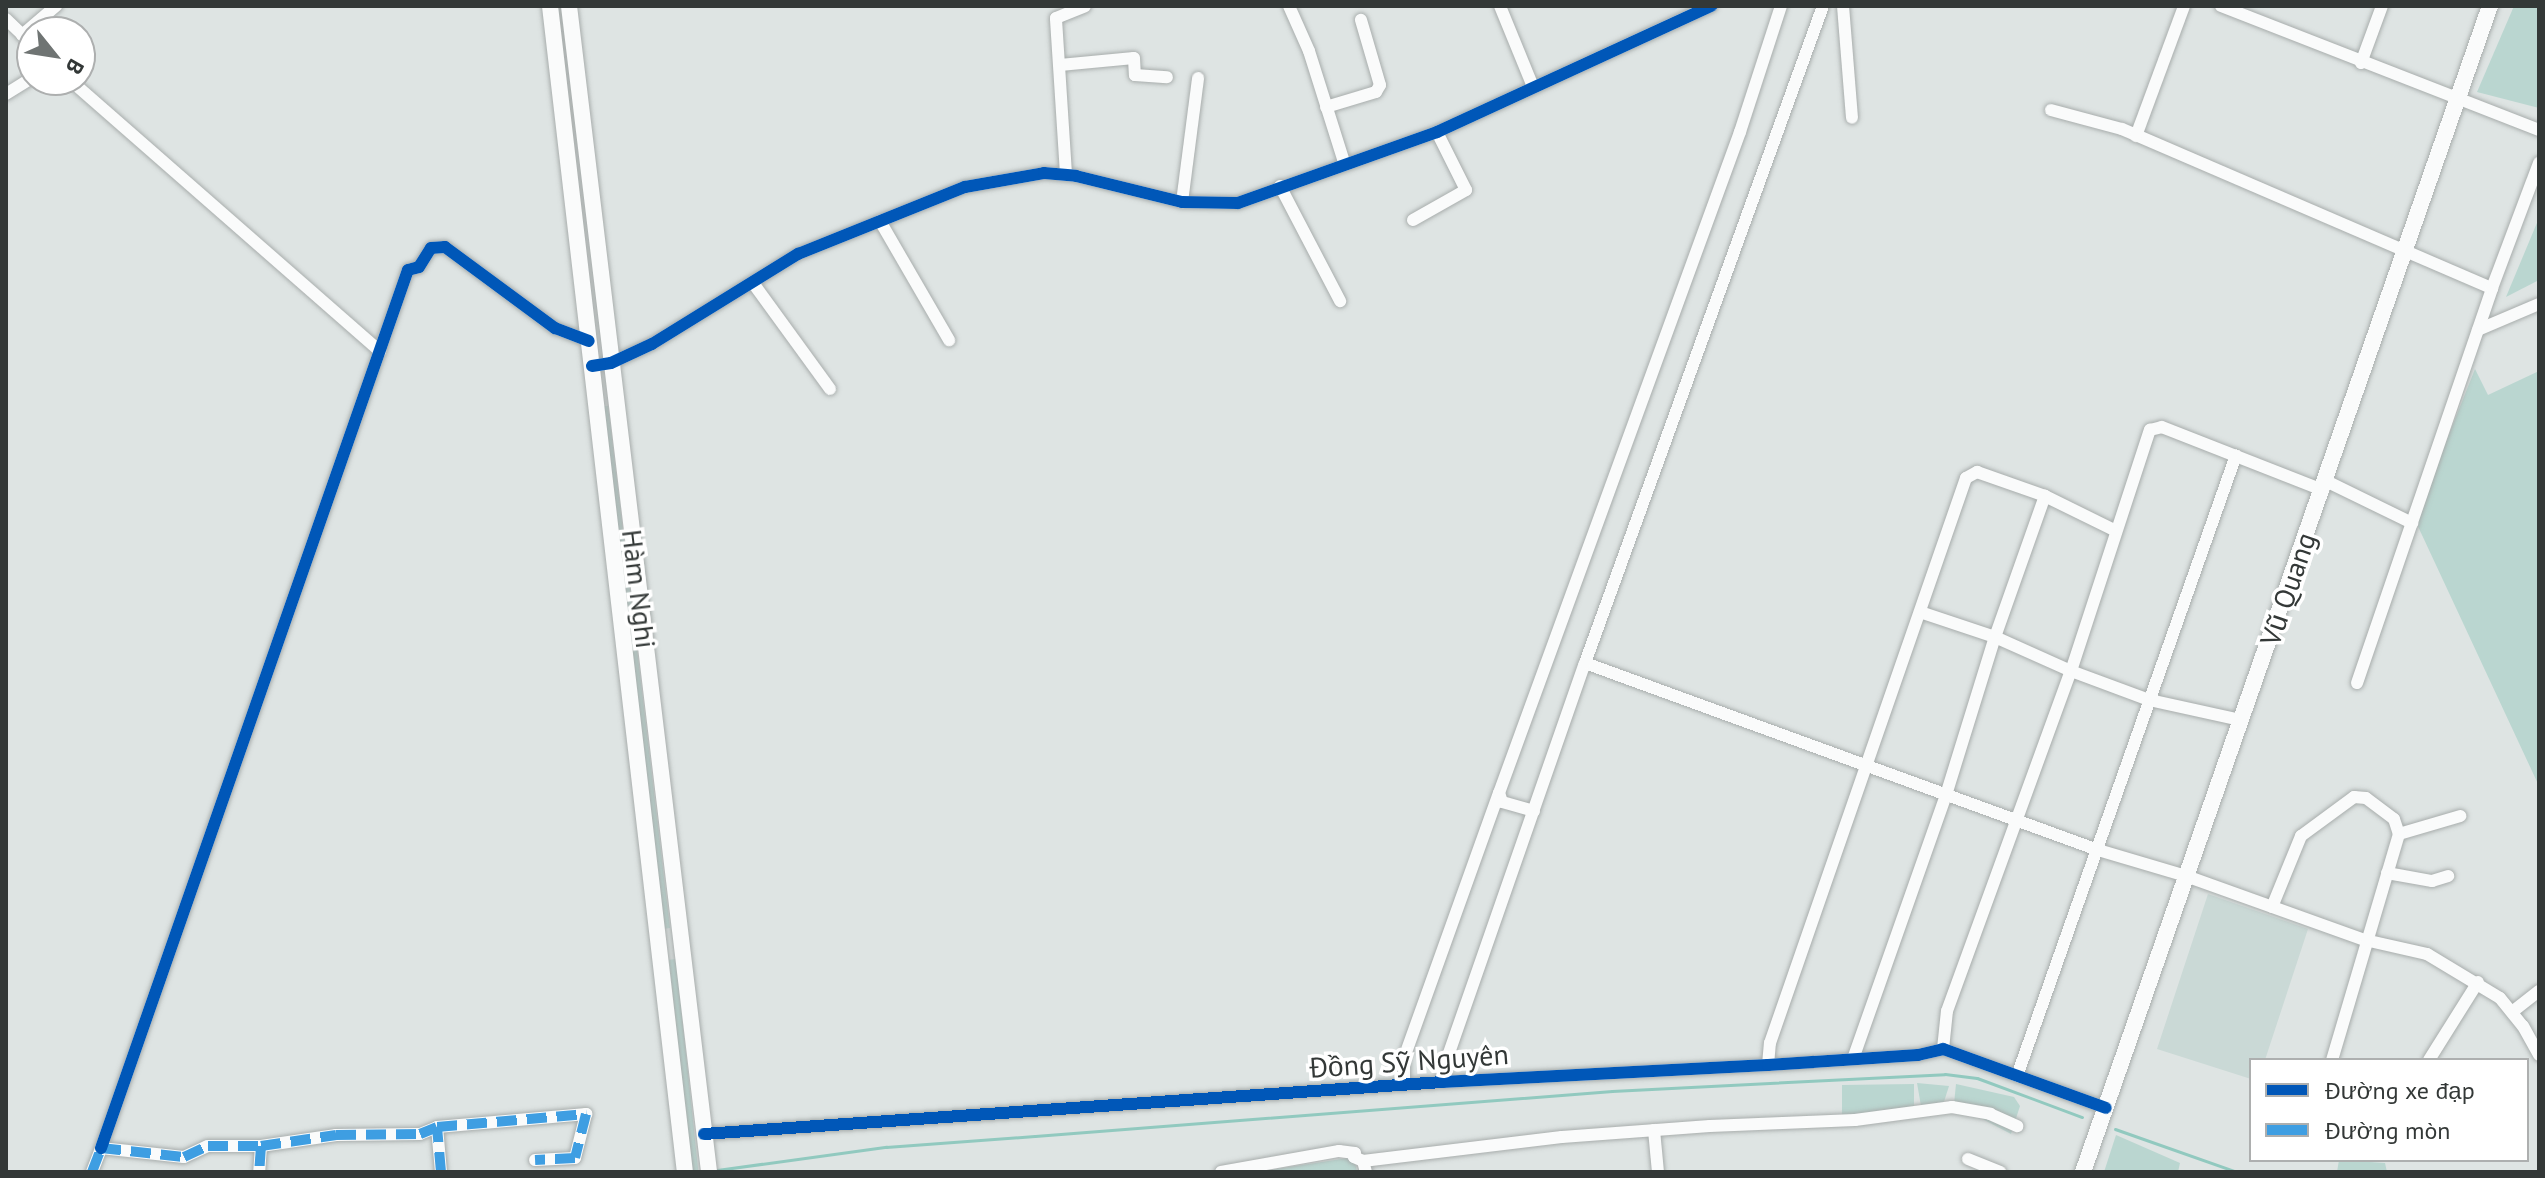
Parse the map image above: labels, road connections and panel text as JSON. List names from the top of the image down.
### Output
{
  "streets": {
    "main road": ["Hàm Nghi", "Vũ Quang"],
    "street": ["Đồng Sỹ Nguyên"]
  },
  "crossings": [
    ["Hàm Nghi", "Đồng Sỹ Nguyên"],
    ["Vũ Quang", "Đồng Sỹ Nguyên"]
  ],
  "legend": ["Đường xe đạp", "Đường mòn"],
  "north": "bottom right"
}
